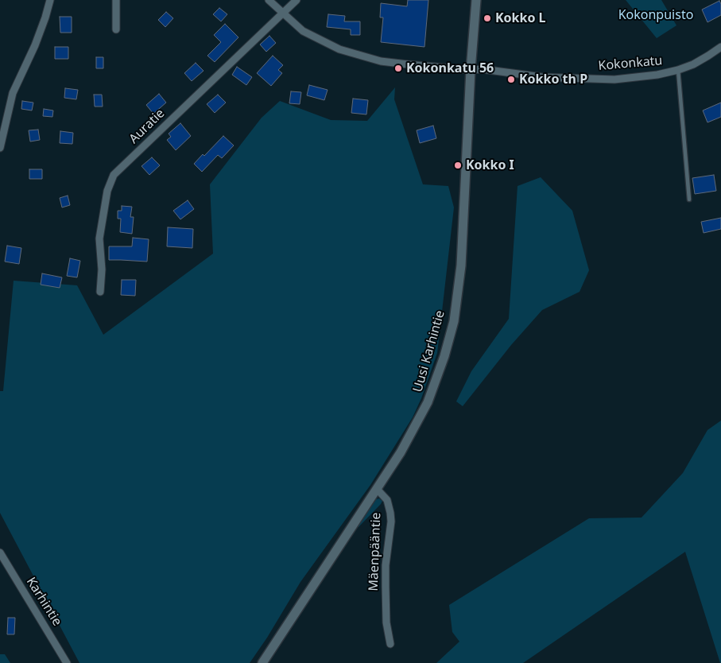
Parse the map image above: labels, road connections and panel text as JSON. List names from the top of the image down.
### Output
{
  "streets": {
    "street": [
      "Kokonkatu",
      "Auratie",
      "Uusi Karhintie",
      "Mäenpääntie",
      "Karhintie"
    ]
  },
  "crossings": [
    ["Kokonkatu", "Auratie"],
    ["Kokonkatu", "Uusi Karhintie"],
    ["Uusi Karhintie", "Mäenpääntie"]
  ],
  "parks": ["Kokonpuisto"],
  "places": [
    "Kokko L",
    "Kokonkatu 56",
    "Kokko th P",
    "Kokko I"
  ]
}
